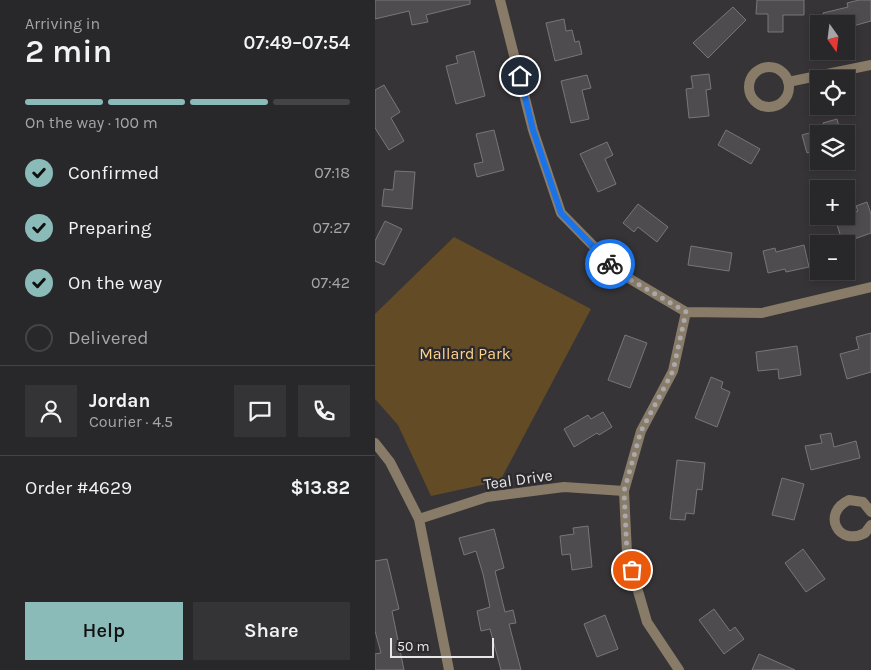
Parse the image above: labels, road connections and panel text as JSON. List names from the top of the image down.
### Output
{
  "streets": {
    "street": ["Teal Drive"]
  },
  "parks": ["Mallard Park"],
  "scale_bar": "50 m",
  "north": "bottom",
  "page": {
    "heading": ["2 min", "Arriving in", "07:49–07:54"],
    "panel": [
      "Jordan",
      "Courier · 4.5",
      "Order #4629",
      "$13.82"
    ],
    "map_buttons": ["+", "−"],
    "bar": "On the way · 100 m",
    "list": [
      ["Confirmed", "07:18"],
      ["Preparing", "07:27"],
      ["On the way", "07:42"],
      "Delivered"
    ],
    "buttons": ["Help", "Share"],
    "scale": "50 m"
  }
}
